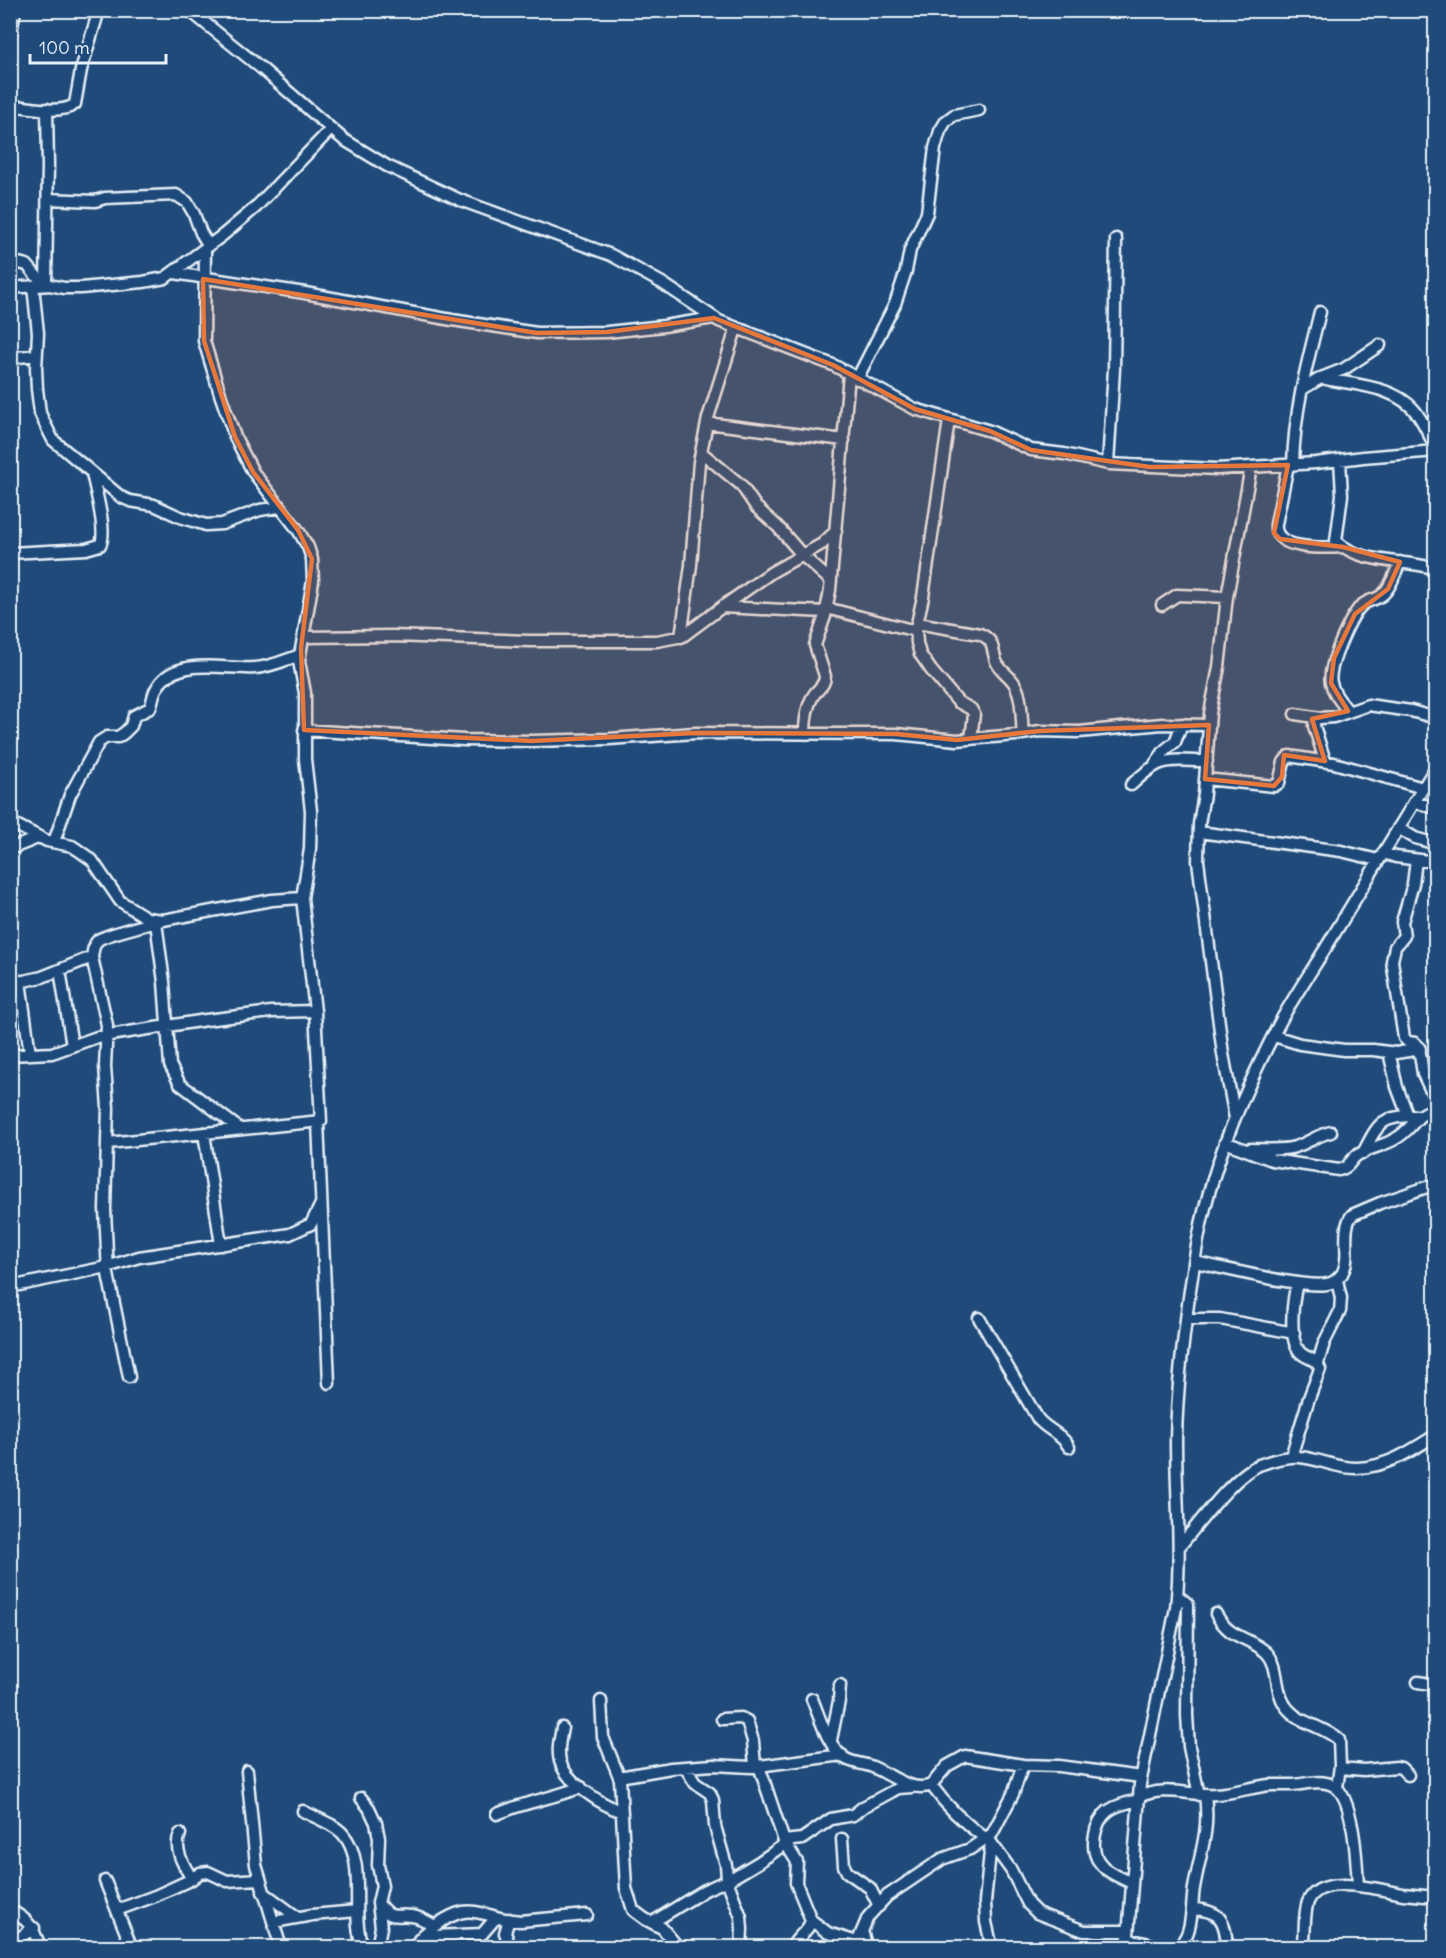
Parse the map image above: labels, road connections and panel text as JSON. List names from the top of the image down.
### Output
{
  "scale_bar": "100 m"
}
